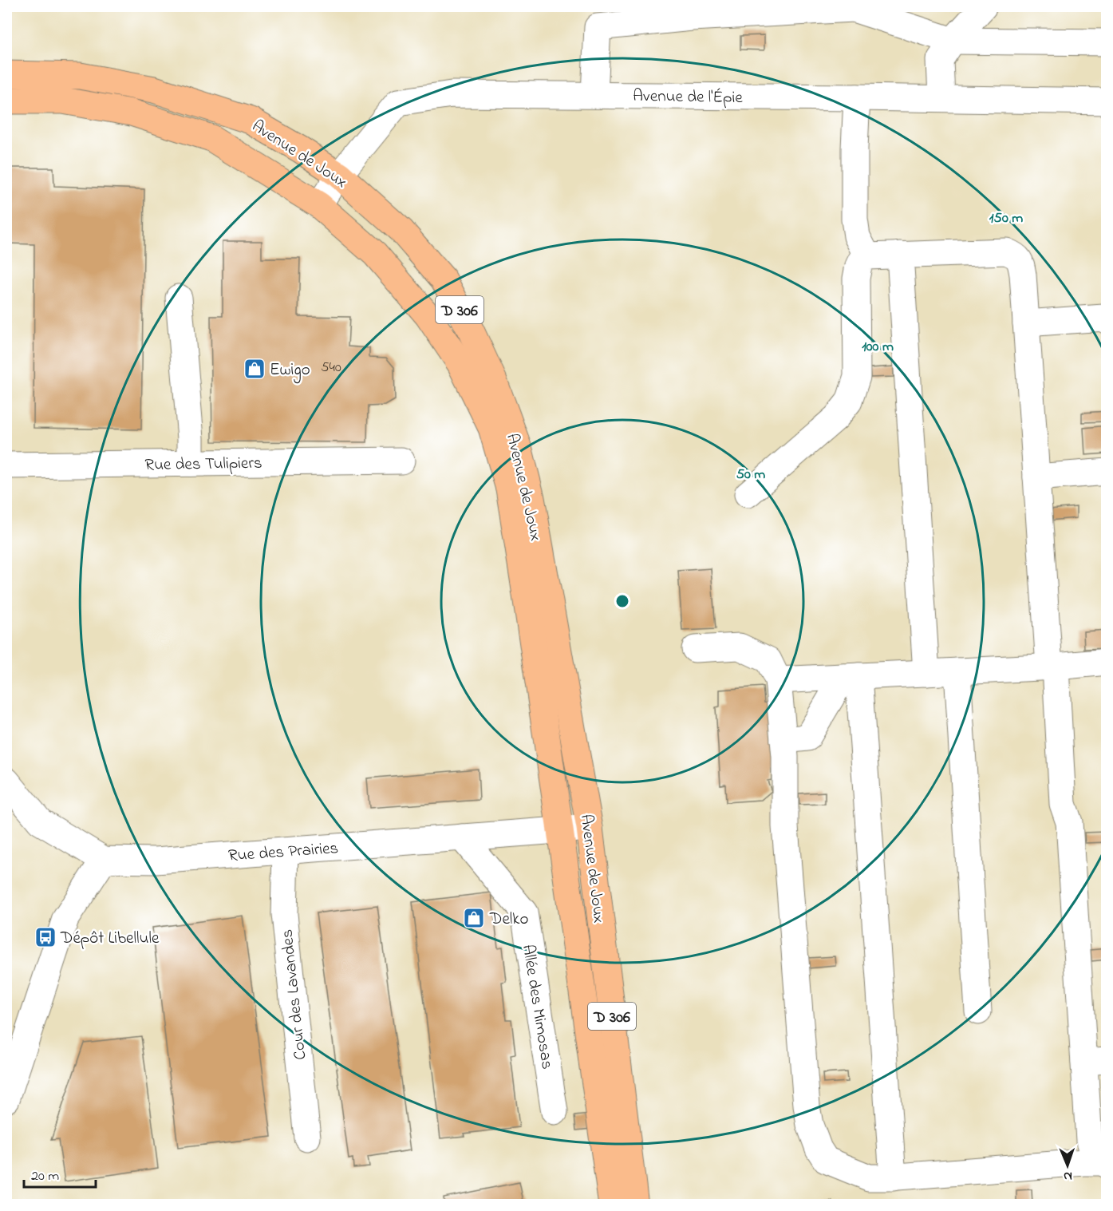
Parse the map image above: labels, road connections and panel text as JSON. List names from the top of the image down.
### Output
{
  "streets": {
    "main road": ["Avenue de Joux", "D 306"],
    "street": [
      "Avenue de l'Épie",
      "Rue des Tulipiers",
      "Rue des Prairies",
      "Cour des Lavandes",
      "Allée des Mimosas"
    ]
  },
  "crossings": [
    ["Avenue de l'Épie", "Avenue de Joux"],
    ["Avenue de Joux", "Rue des Prairies"],
    ["Rue des Prairies", "Cour des Lavandes"],
    ["Rue des Prairies", "Allée des Mimosas"]
  ],
  "places": {
    "shop": ["Ewigo", "Delko"],
    "bus stop": ["Dépôt Libellule"]
  },
  "house_numbers": ["540"],
  "scale_bar": "20 m",
  "north": "bottom",
  "rings": ["150 m", "100 m", "50 m"]
}
